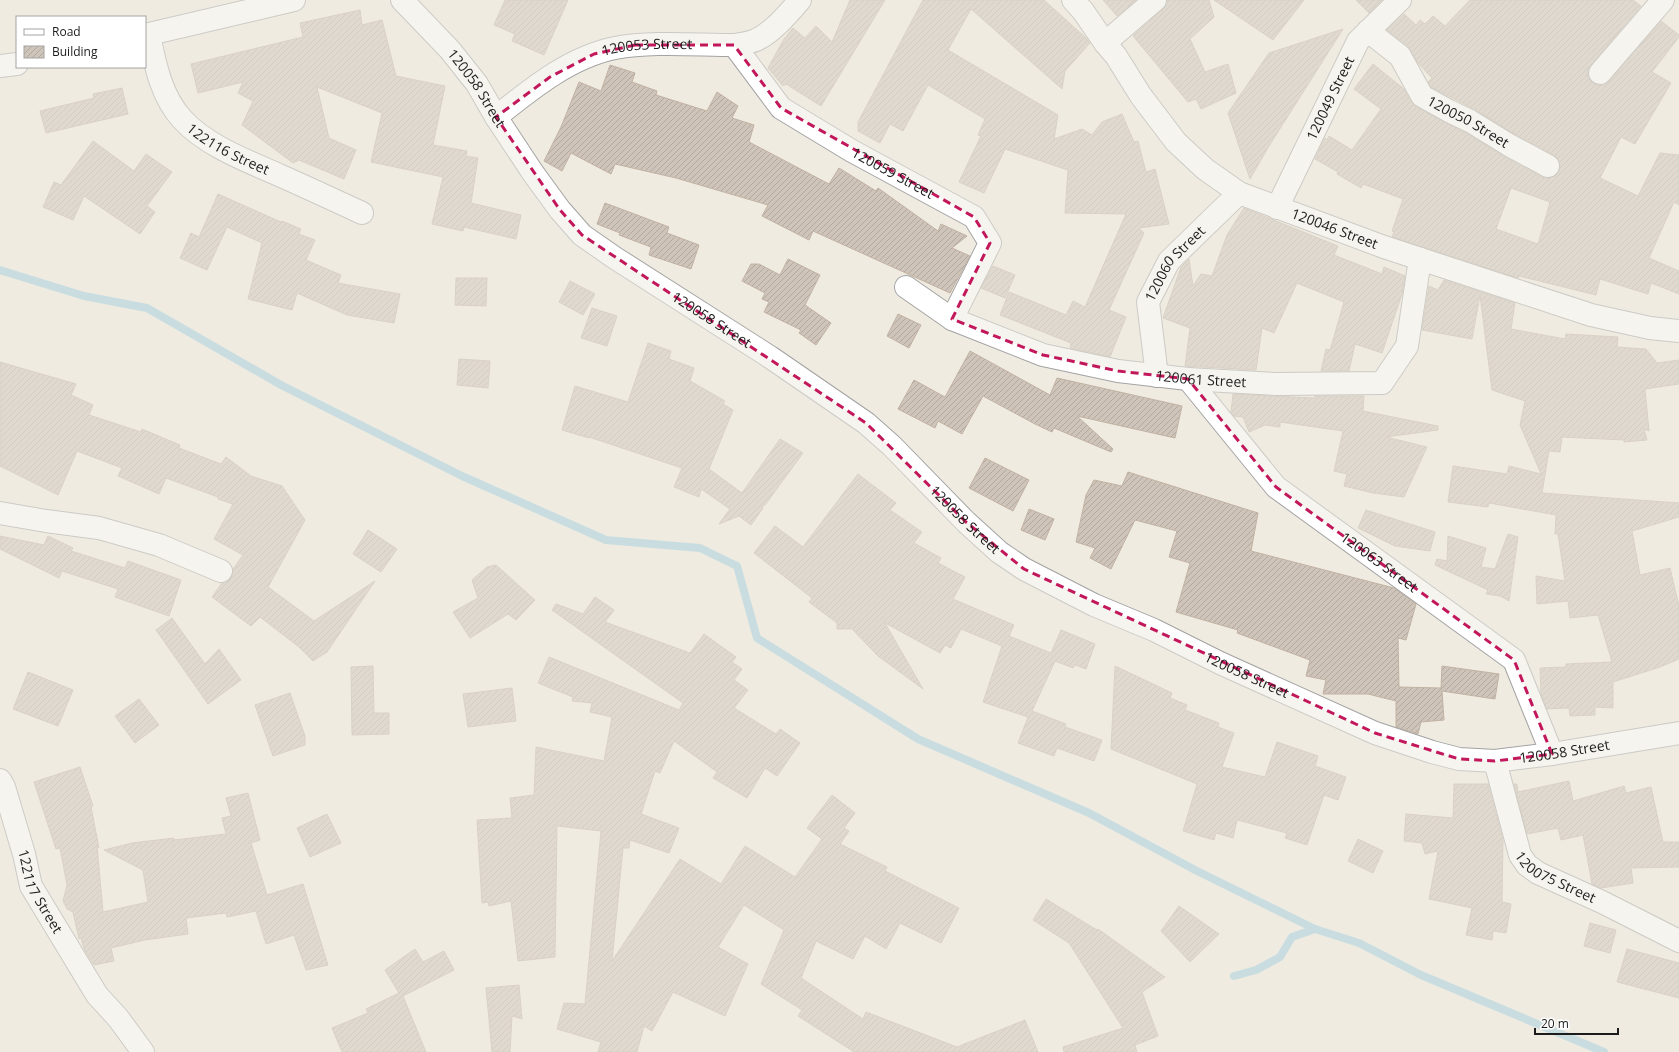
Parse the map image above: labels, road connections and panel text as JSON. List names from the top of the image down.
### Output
{
  "streets": {
    "street": [
      "120053 Street",
      "120058 Street",
      "120049 Street",
      "120050 Street",
      "122116 Street",
      "120059 Street",
      "120046 Street",
      "120060 Street",
      "120061 Street",
      "120063 Street",
      "120075 Street",
      "122117 Street"
    ]
  },
  "crossings": [
    ["120053 Street", "120058 Street"],
    ["120053 Street", "120059 Street"],
    ["120058 Street", "120063 Street"],
    ["120058 Street", "120075 Street"],
    ["120049 Street", "120050 Street"],
    ["120049 Street", "120046 Street"],
    ["120059 Street", "120061 Street"],
    ["120046 Street", "120060 Street"],
    ["120046 Street", "120061 Street"],
    ["120060 Street", "120061 Street"],
    ["120061 Street", "120063 Street"]
  ],
  "legend": ["Road", "Building"],
  "scale_bar": "20 m"
}
